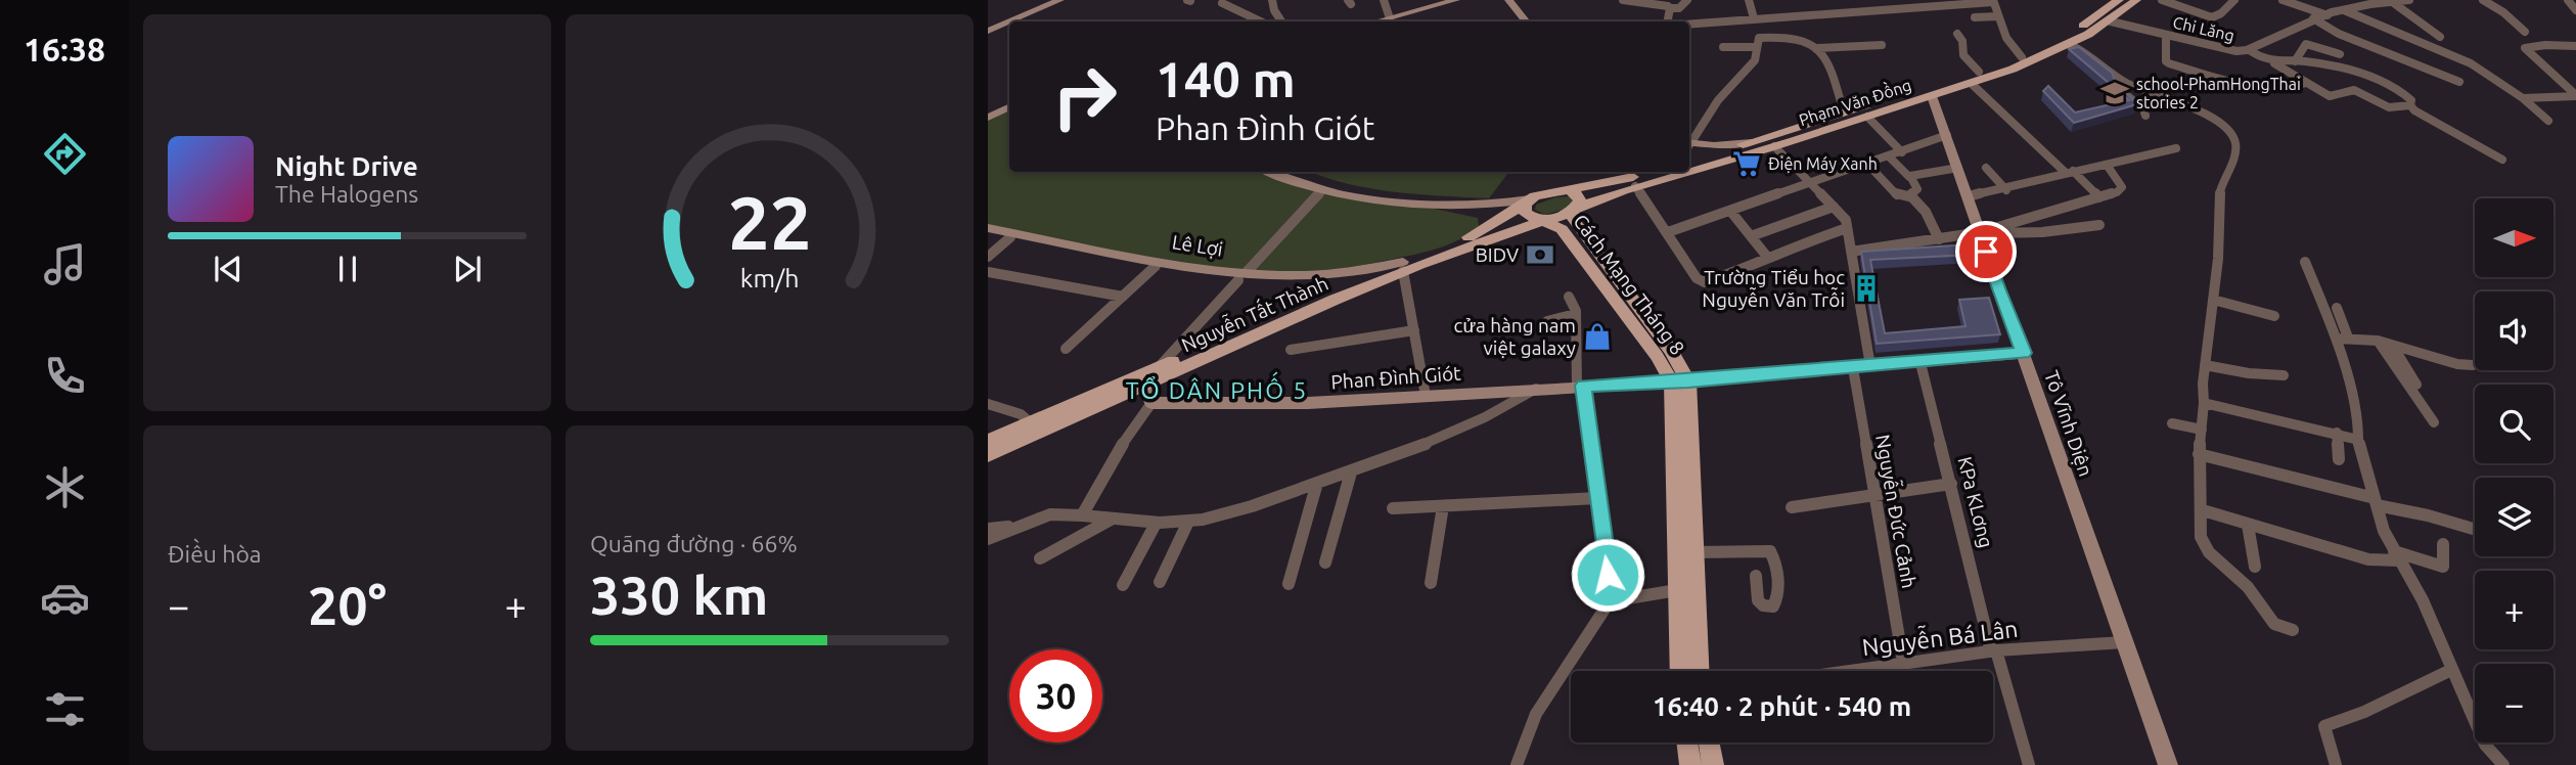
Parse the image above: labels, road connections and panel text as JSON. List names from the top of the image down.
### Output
{
  "streets": {
    "main road": ["Phạm Văn Đồng", "Cách Mạng Tháng 8", "Nguyễn Tất Thành"],
    "street": [
      "Chi Lăng",
      "Lê Lợi",
      "Phan Đình Giót",
      "Tô Vĩnh Diện",
      "KPa KLơng",
      "Nguyễn Đức Cảnh",
      "Nguyễn Bá Lân"
    ]
  },
  "crossings": [
    ["Chi Lăng", "Phạm Văn Đồng"],
    ["Phạm Văn Đồng", "Cách Mạng Tháng 8"],
    ["Phạm Văn Đồng", "Nguyễn Tất Thành"],
    ["Phạm Văn Đồng", "Tô Vĩnh Diện"],
    ["Lê Lợi", "Nguyễn Tất Thành"],
    ["Cách Mạng Tháng 8", "Nguyễn Tất Thành"],
    ["Cách Mạng Tháng 8", "Phan Đình Giót"],
    ["Phan Đình Giót", "Tô Vĩnh Diện"],
    ["Phan Đình Giót", "KPa KLơng"],
    ["Phan Đình Giót", "Nguyễn Đức Cảnh"],
    ["Tô Vĩnh Diện", "Nguyễn Bá Lân"],
    ["KPa KLơng", "Nguyễn Bá Lân"],
    ["Nguyễn Đức Cảnh", "Nguyễn Bá Lân"]
  ],
  "districts": ["TỔ DÂN PHỐ 5"],
  "places": {
    "school or university": ["school-PhamHongThai stories 2"],
    "supermarket": ["Điện Máy Xanh"],
    "bank": ["BIDV"],
    "building": ["Trường Tiểu học Nguyễn Văn Trỗi"],
    "shop": ["cửa hàng nam việt galaxy"]
  },
  "north": "right",
  "page": {
    "tabs": "16:38",
    "turn": ["140 m", "Phan Đình Giót"],
    "song": ["Night Drive", "The Halogens"],
    "map_buttons": ["+", "−"],
    "tile": [
      "Điều hòa",
      ["Quãng đường · 66%", "330 km"]
    ],
    "heat": ["−", "20°", "+"],
    "limit": "30",
    "trip": "16:40 · 2 phút · 540 m",
    "gauge": ["22", "km/h"]
  }
}
